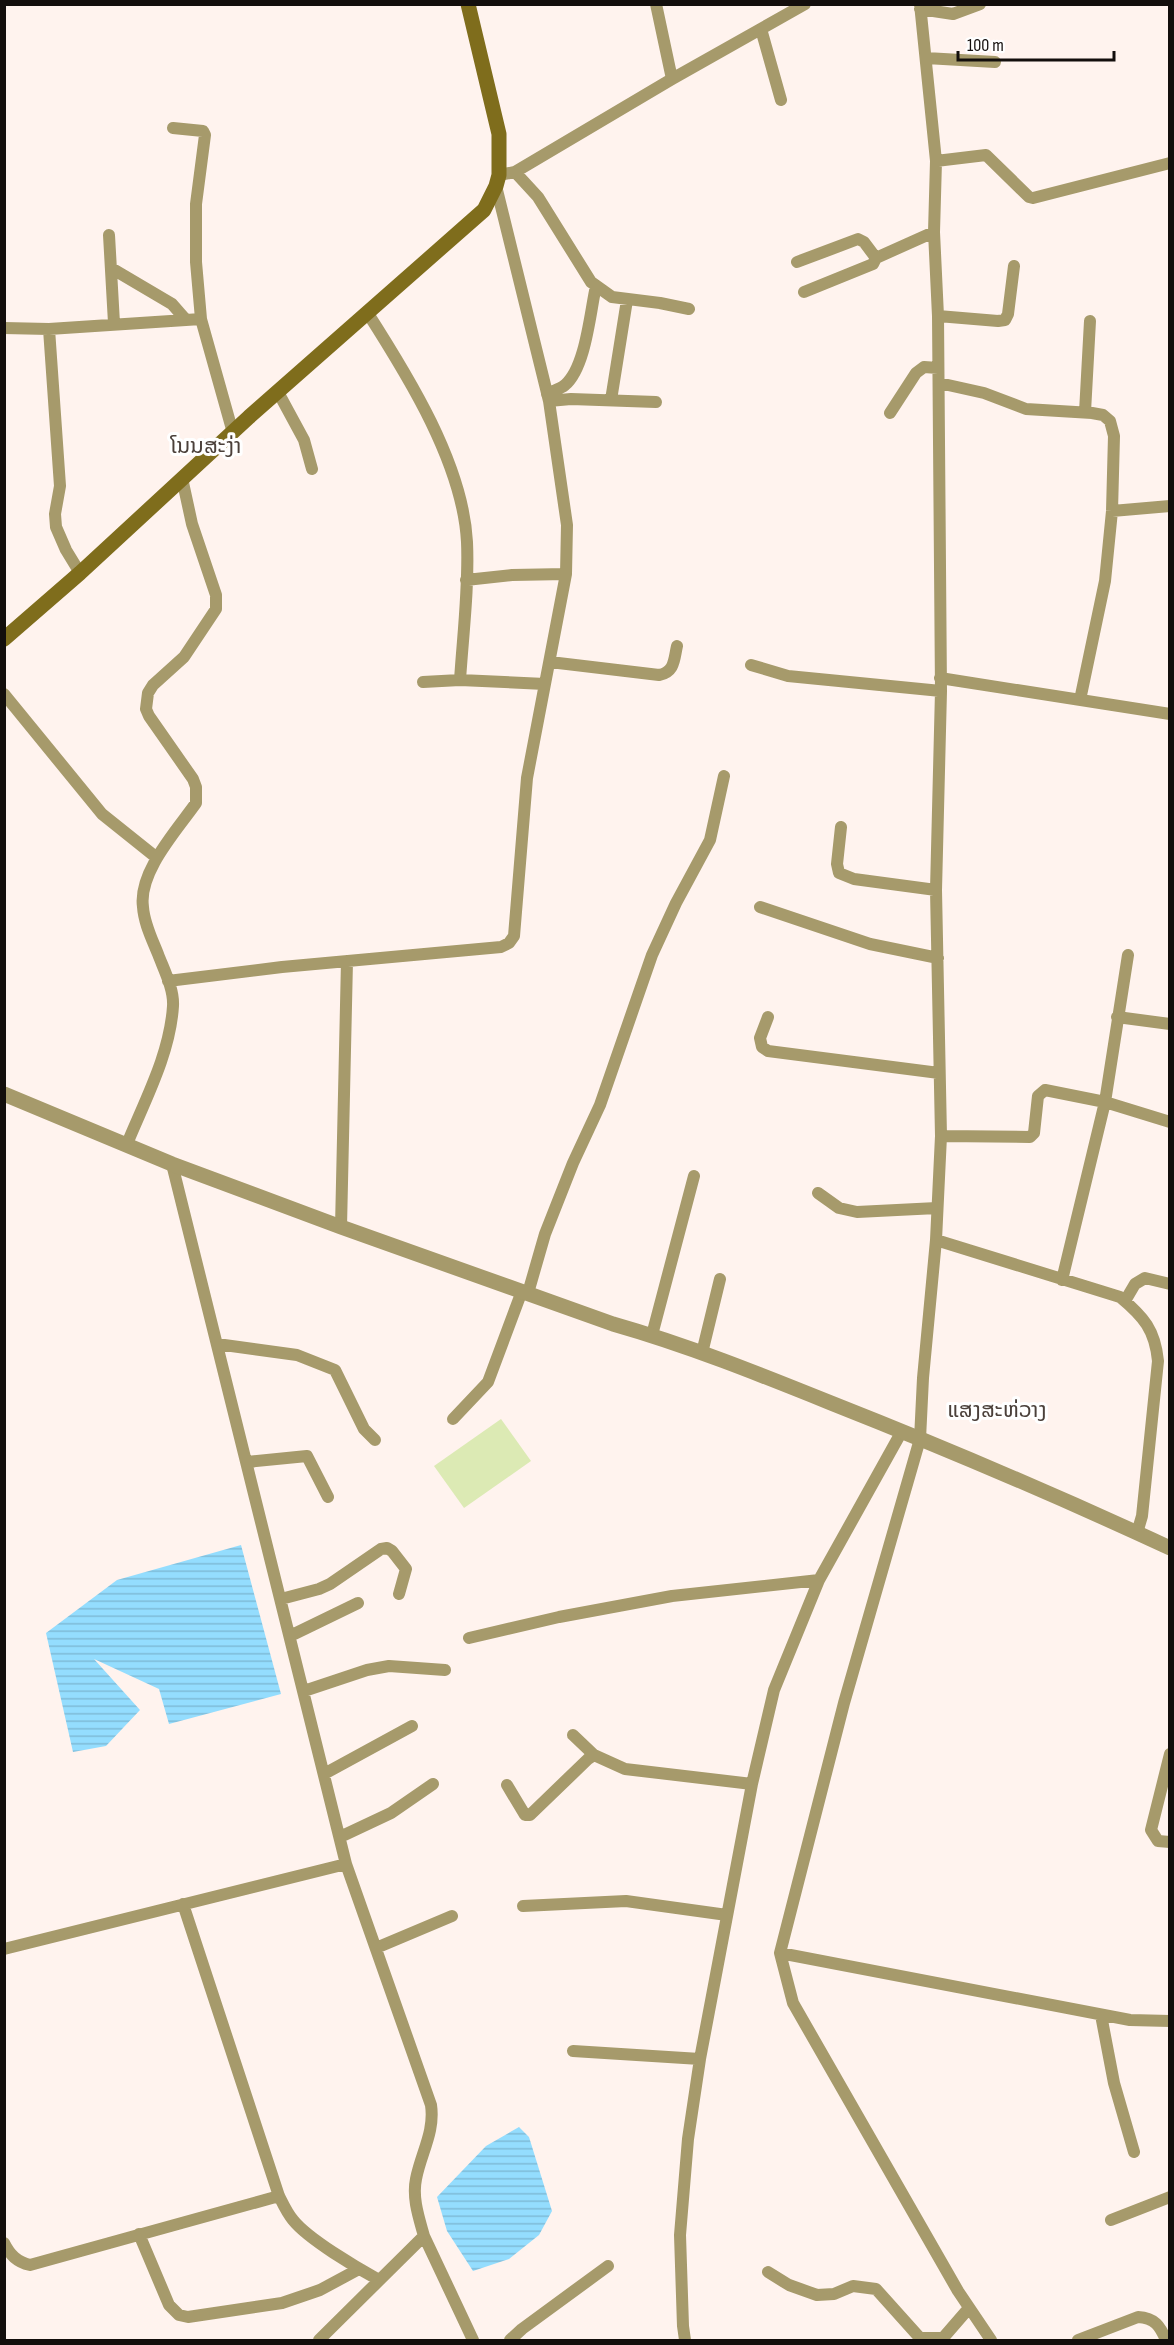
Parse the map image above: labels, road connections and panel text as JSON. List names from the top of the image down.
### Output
{
  "districts": ["ໂນນສະງ່າ", "ແສງສະຫ່ວາງ"],
  "scale_bar": "100 m"
}
